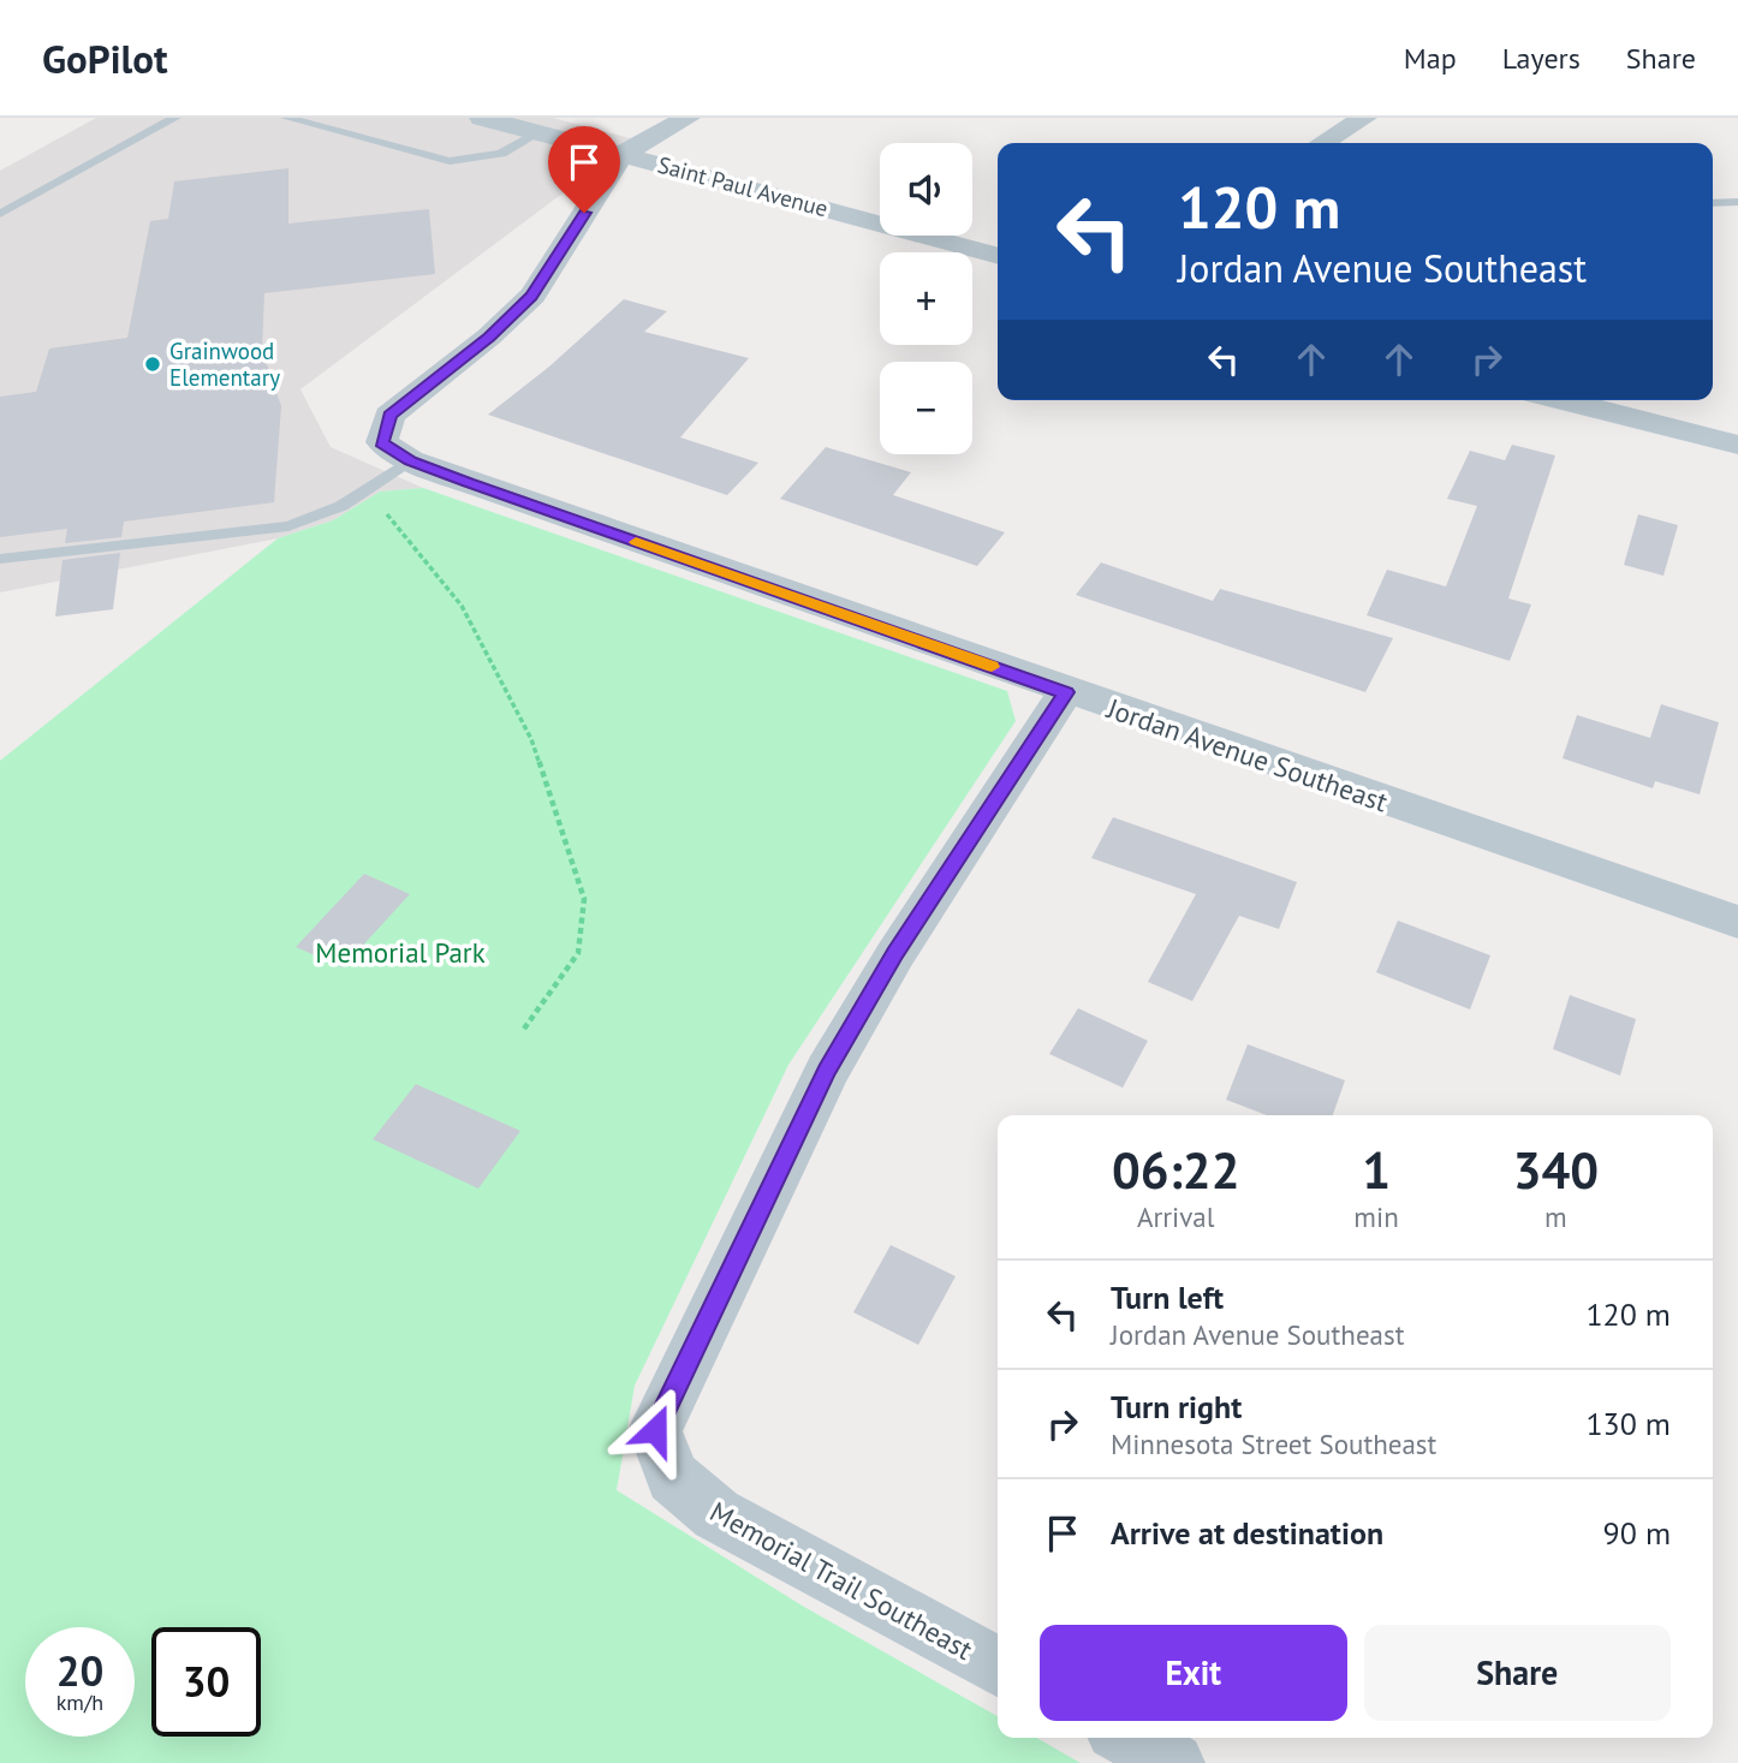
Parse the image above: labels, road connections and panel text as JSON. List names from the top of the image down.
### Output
{
  "streets": {
    "street": ["Saint Paul Avenue", "Jordan Avenue Southeast", "Memorial Trail Southeast"]
  },
  "crossings": [
    ["Jordan Avenue Southeast", "Memorial Trail Southeast"]
  ],
  "parks": ["Memorial Park"],
  "places": ["Grainwood Elementary"],
  "page": {
    "header": "GoPilot",
    "nav": ["Map", "Layers", "Share"],
    "map_buttons": ["+", "−"],
    "turn": ["120 m", "Jordan Avenue Southeast"],
    "eta": [
      "06:22",
      "Arrival",
      "1",
      "min",
      "340",
      "m"
    ],
    "list": [
      {
        "name": "Turn left",
        "note": "Jordan Avenue Southeast",
        "value": "120 m"
      },
      {
        "name": "Turn right",
        "note": "Minnesota Street Southeast",
        "value": "130 m"
      },
      {
        "name": "Arrive at destination",
        "value": "90 m"
      }
    ],
    "buttons": ["Exit", "Share"],
    "speed": "20 km/h",
    "limit": "30"
  }
}
